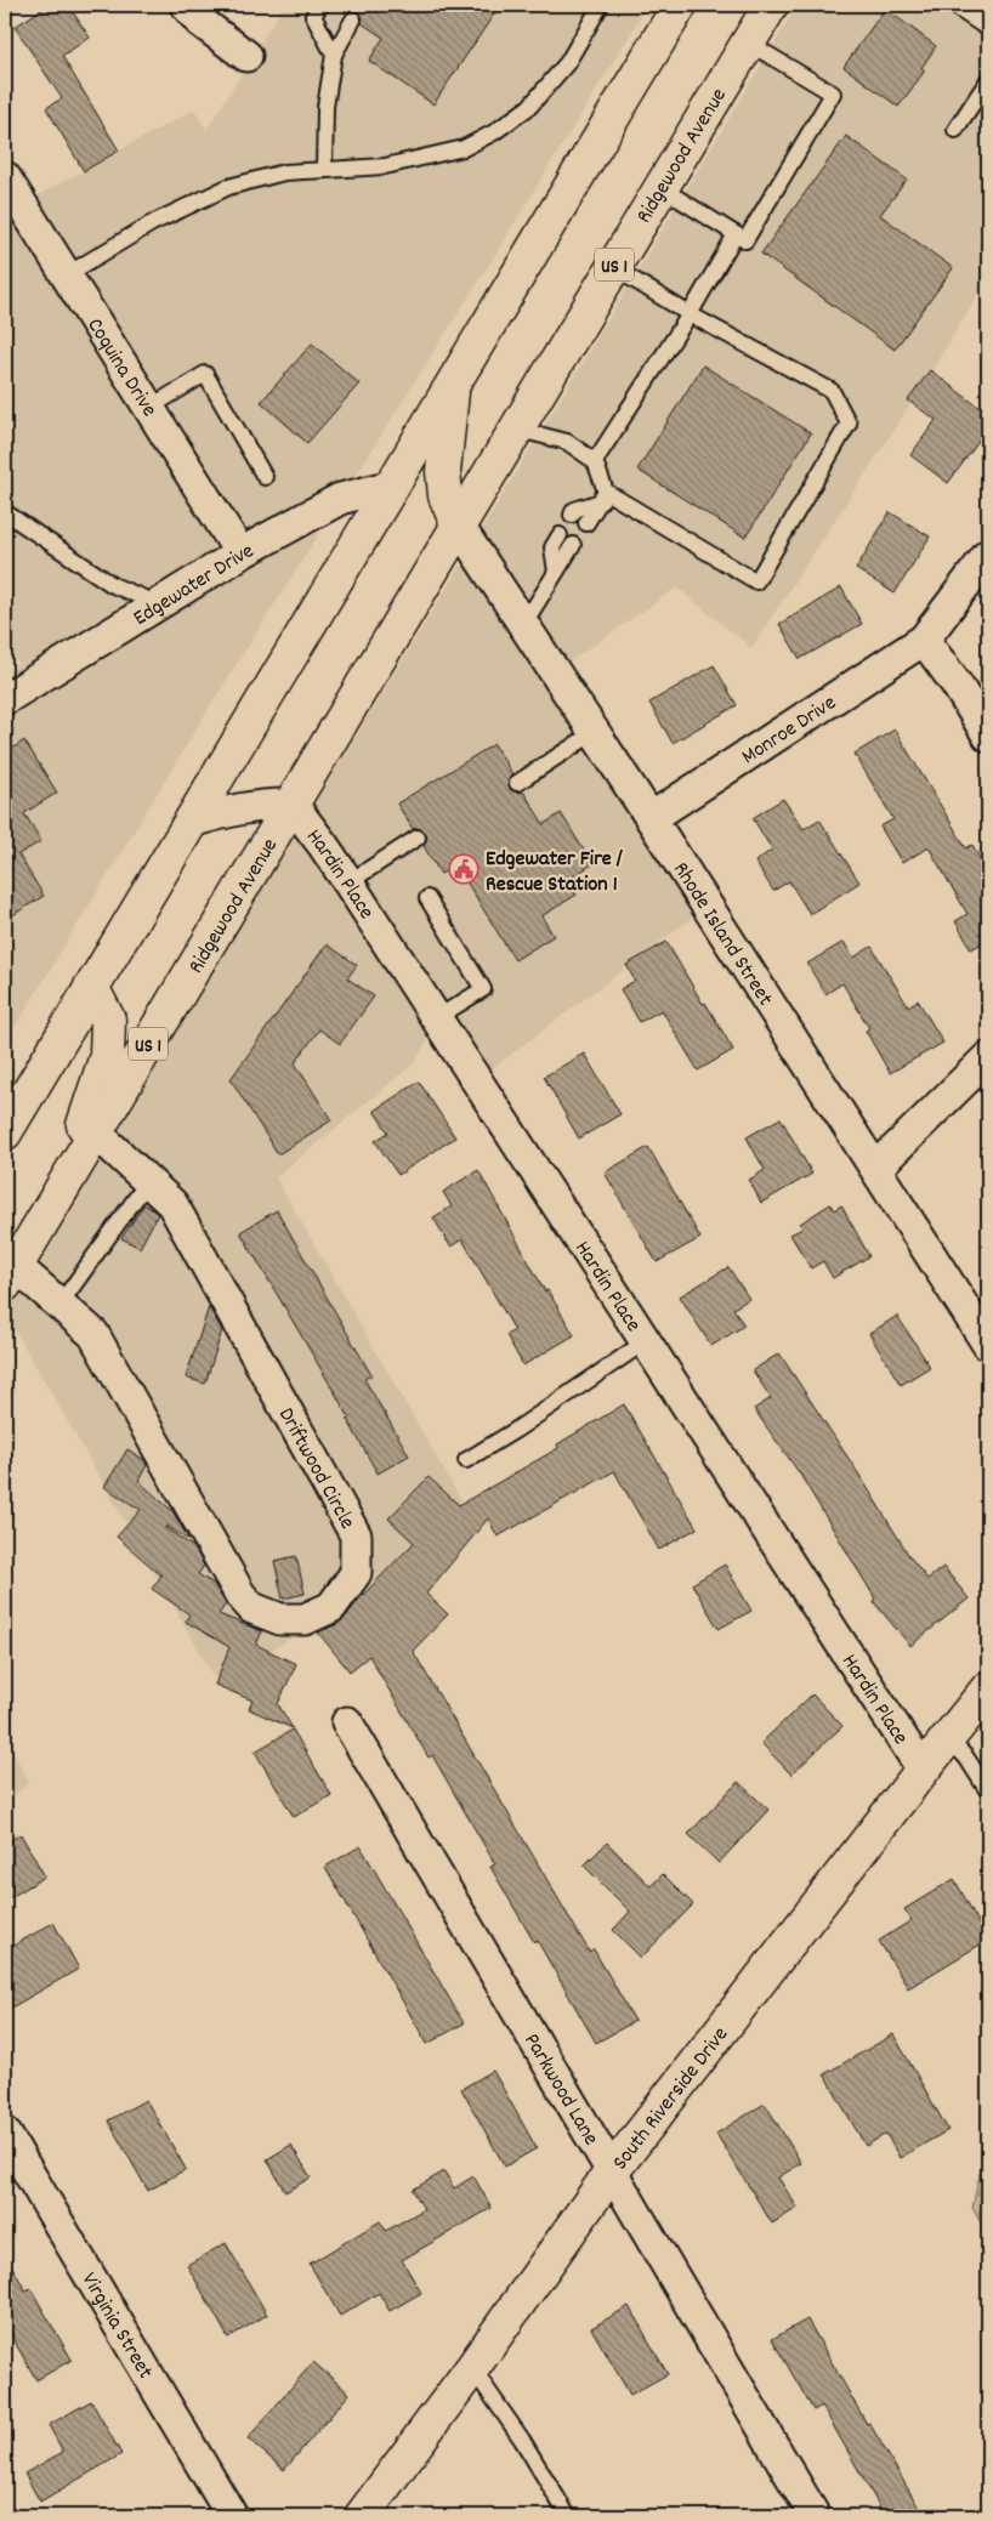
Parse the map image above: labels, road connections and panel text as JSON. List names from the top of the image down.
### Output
{
  "streets": {
    "main road": ["Ridgewood Avenue", "US 1", "South Riverside Drive"],
    "street": [
      "Coquina Drive",
      "Edgewater Drive",
      "Monroe Drive",
      "Hardin Place",
      "Rhode Island Street",
      "Driftwood Circle",
      "Parkwood Lane",
      "Virginia Street"
    ]
  },
  "crossings": [
    ["Ridgewood Avenue", "Hardin Place"],
    ["Ridgewood Avenue", "Rhode Island Street"],
    ["Ridgewood Avenue", "Driftwood Circle"],
    ["Coquina Drive", "Edgewater Drive"],
    ["Monroe Drive", "Rhode Island Street"],
    ["Hardin Place", "South Riverside Drive"],
    ["Parkwood Lane", "South Riverside Drive"]
  ],
  "places": {
    "public building": ["Edgewater Fire / Rescue Station 1"]
  }
}
